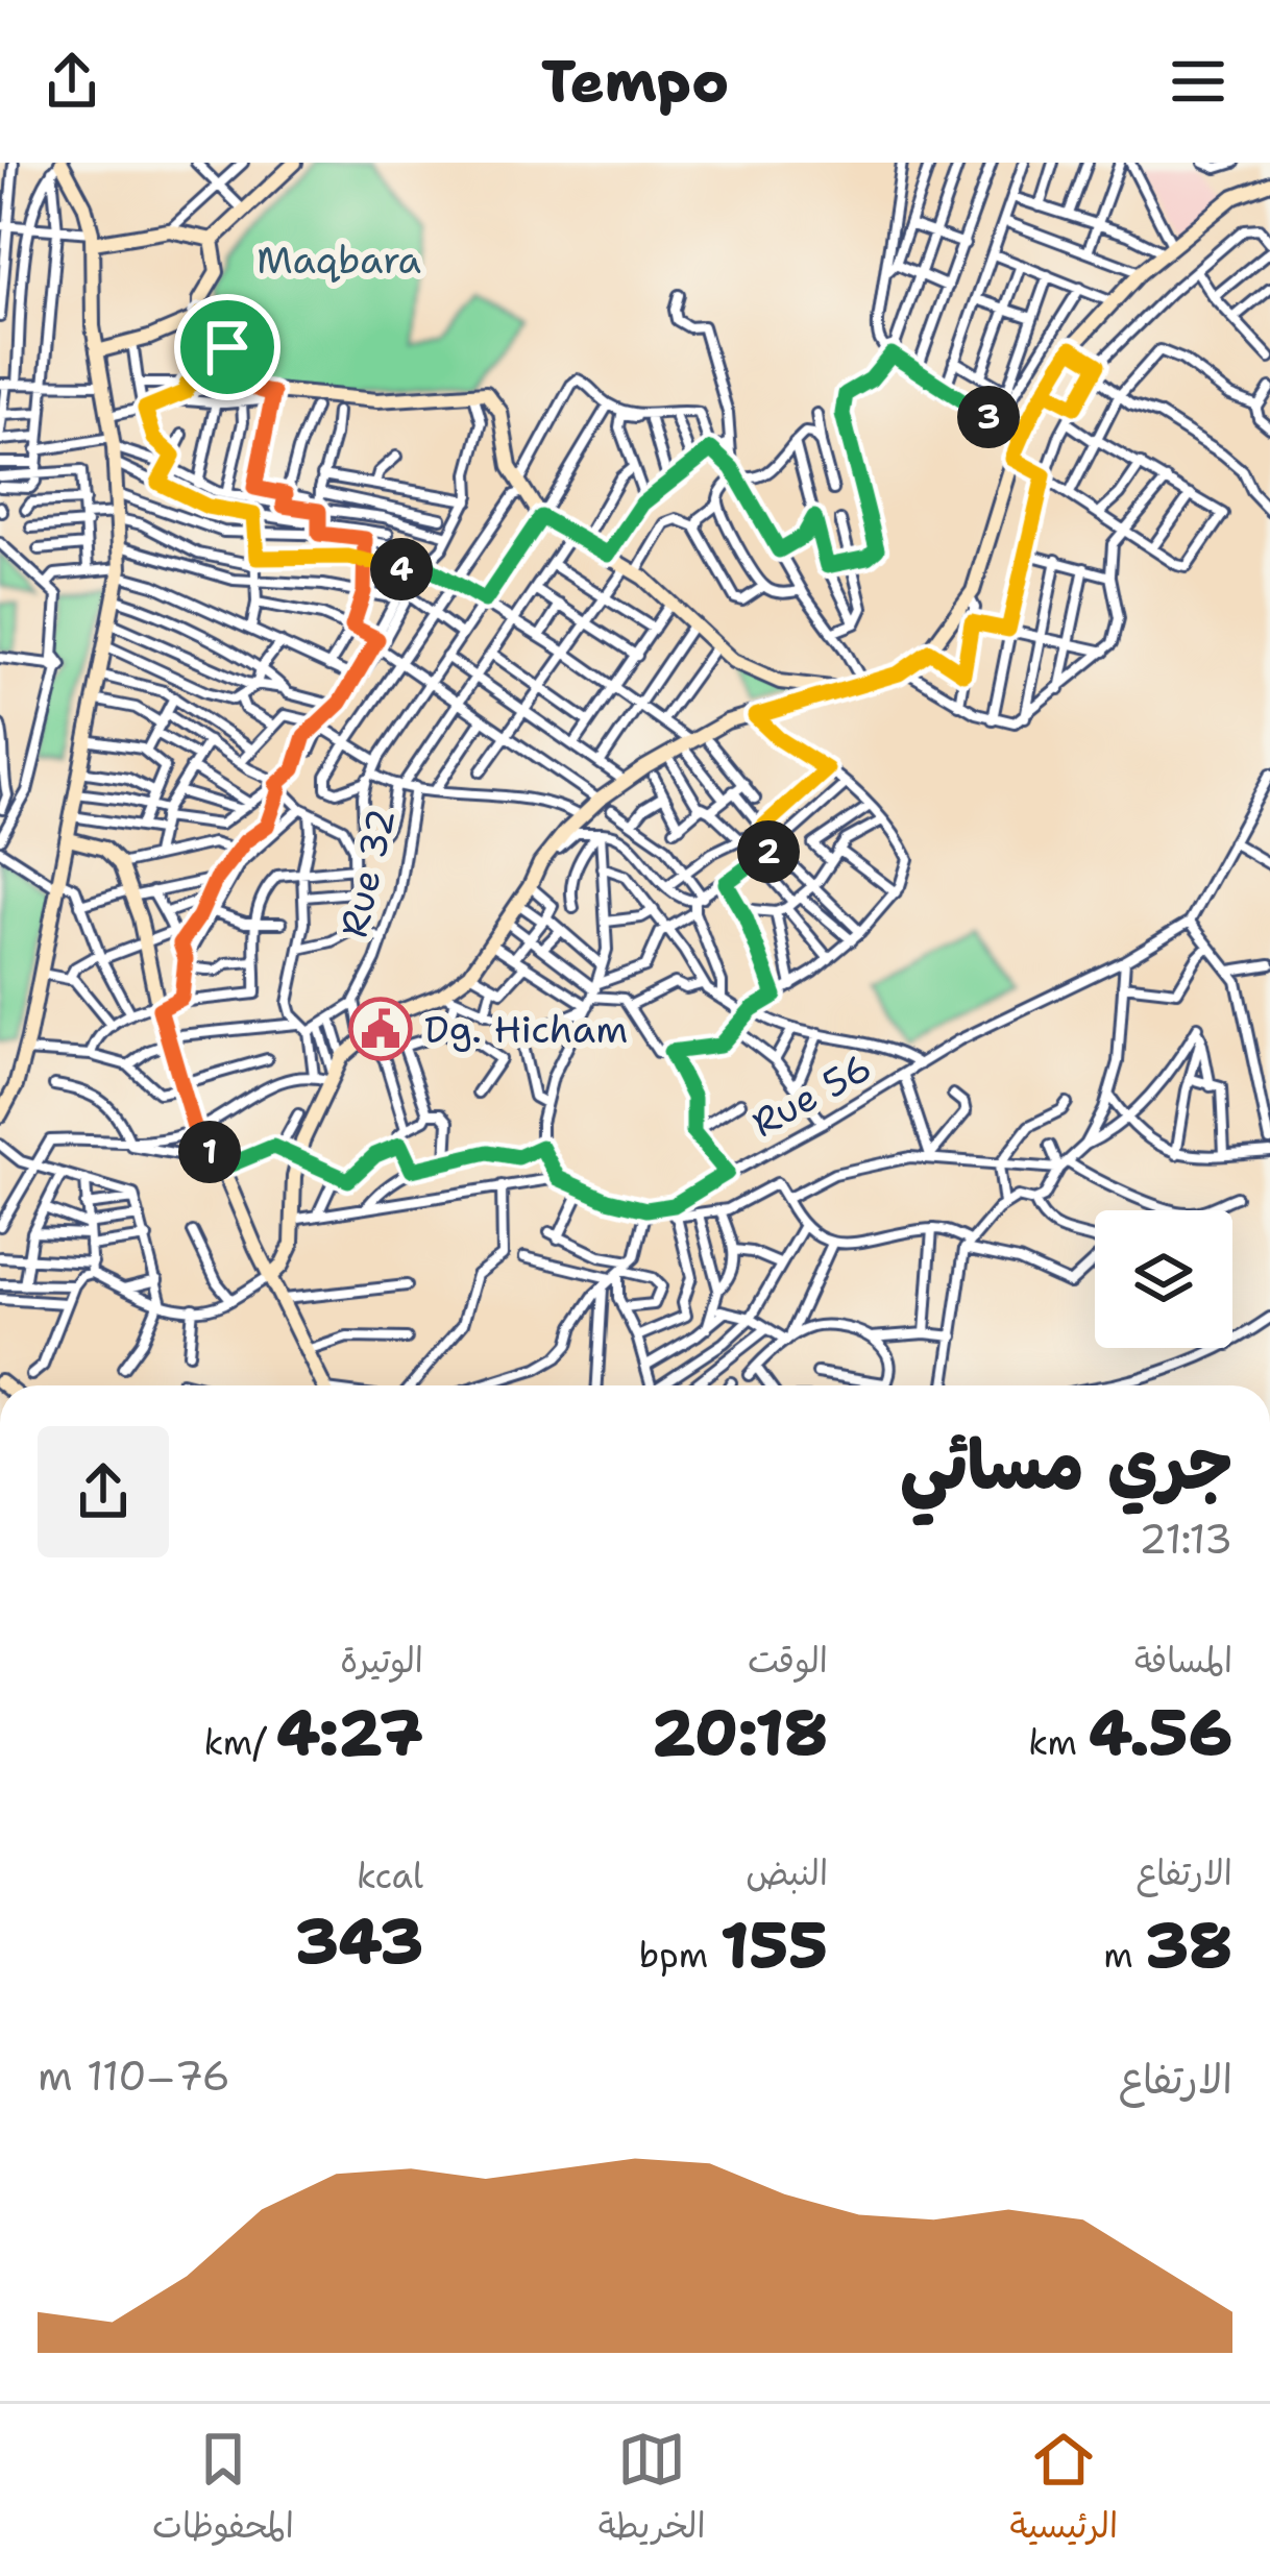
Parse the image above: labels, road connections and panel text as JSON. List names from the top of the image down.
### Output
{
  "streets": {
    "street": ["Rue 32", "Rue 56"]
  },
  "parks": ["Maqbara"],
  "places": {
    "public building": ["Dg. Hicham"]
  },
  "page": {
    "header": "Tempo",
    "pins": [
      "3",
      "4",
      "2",
      "1"
    ],
    "heading": ["جري مسائي", "21:13"],
    "stats": [
      ["المسافة", "4.56 km"],
      ["الوقت", "20:18"],
      ["الوتيرة", "4:27 /km"],
      ["الارتفاع", "38 m"],
      ["النبض", "155 bpm"],
      ["kcal", "343"]
    ],
    "chart": ["الارتفاع", "76–110 m"],
    "tabs": ["الرئيسية", "الخريطة", "المحفوظات"]
  }
}
